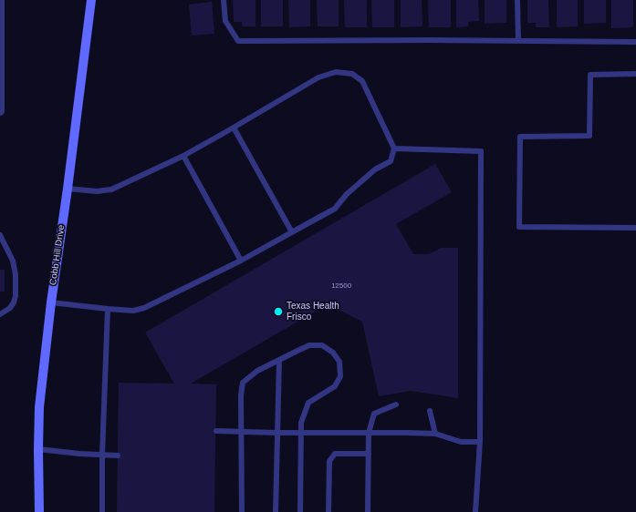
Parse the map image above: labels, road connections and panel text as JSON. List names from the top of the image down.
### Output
{
  "streets": {
    "street": ["Cobb Hill Drive"]
  },
  "places": ["Texas Health Frisco"],
  "house_numbers": ["12500"]
}
